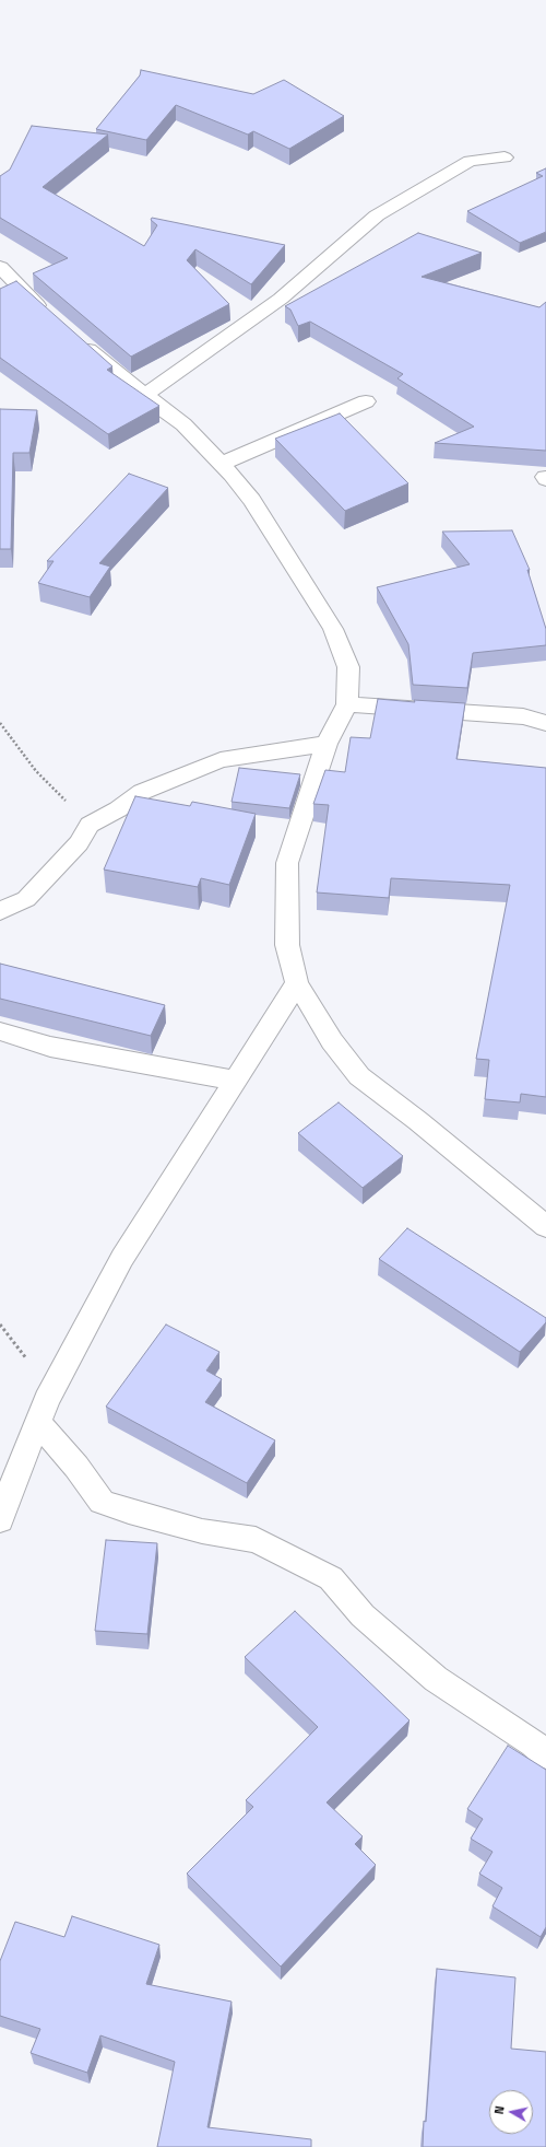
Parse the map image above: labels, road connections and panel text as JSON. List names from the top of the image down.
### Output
{
  "north": "left"
}
